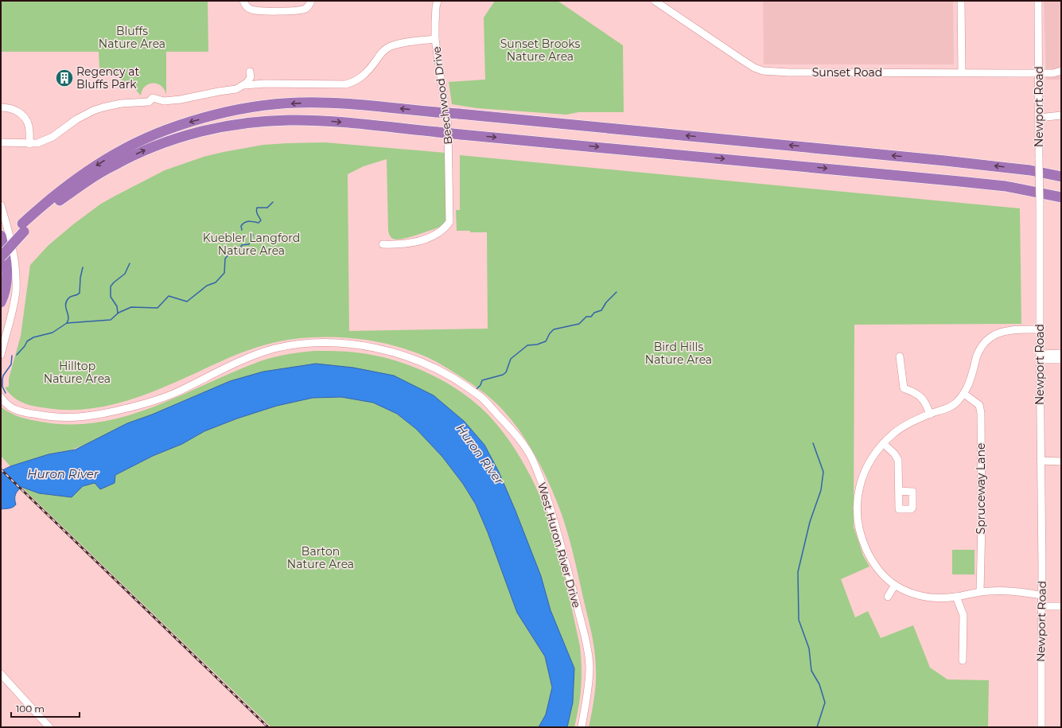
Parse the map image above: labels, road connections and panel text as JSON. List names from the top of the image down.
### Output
{
  "streets": {
    "street": [
      "Sunset Road",
      "Beechwood Drive",
      "Newport Road",
      "Spruceway Lane",
      "West Huron River Drive"
    ]
  },
  "crossings": [
    ["Sunset Road", "Newport Road"]
  ],
  "water": ["Huron River"],
  "parks": [
    "Bluffs Nature Area",
    "Sunset Brooks Nature Area",
    "Kuebler Langford Nature Area",
    "Bird Hills Nature Area",
    "Hilltop Nature Area",
    "Barton Nature Area"
  ],
  "places": {
    "building": ["Regency at Bluffs Park"]
  },
  "scale_bar": "100 m"
}
